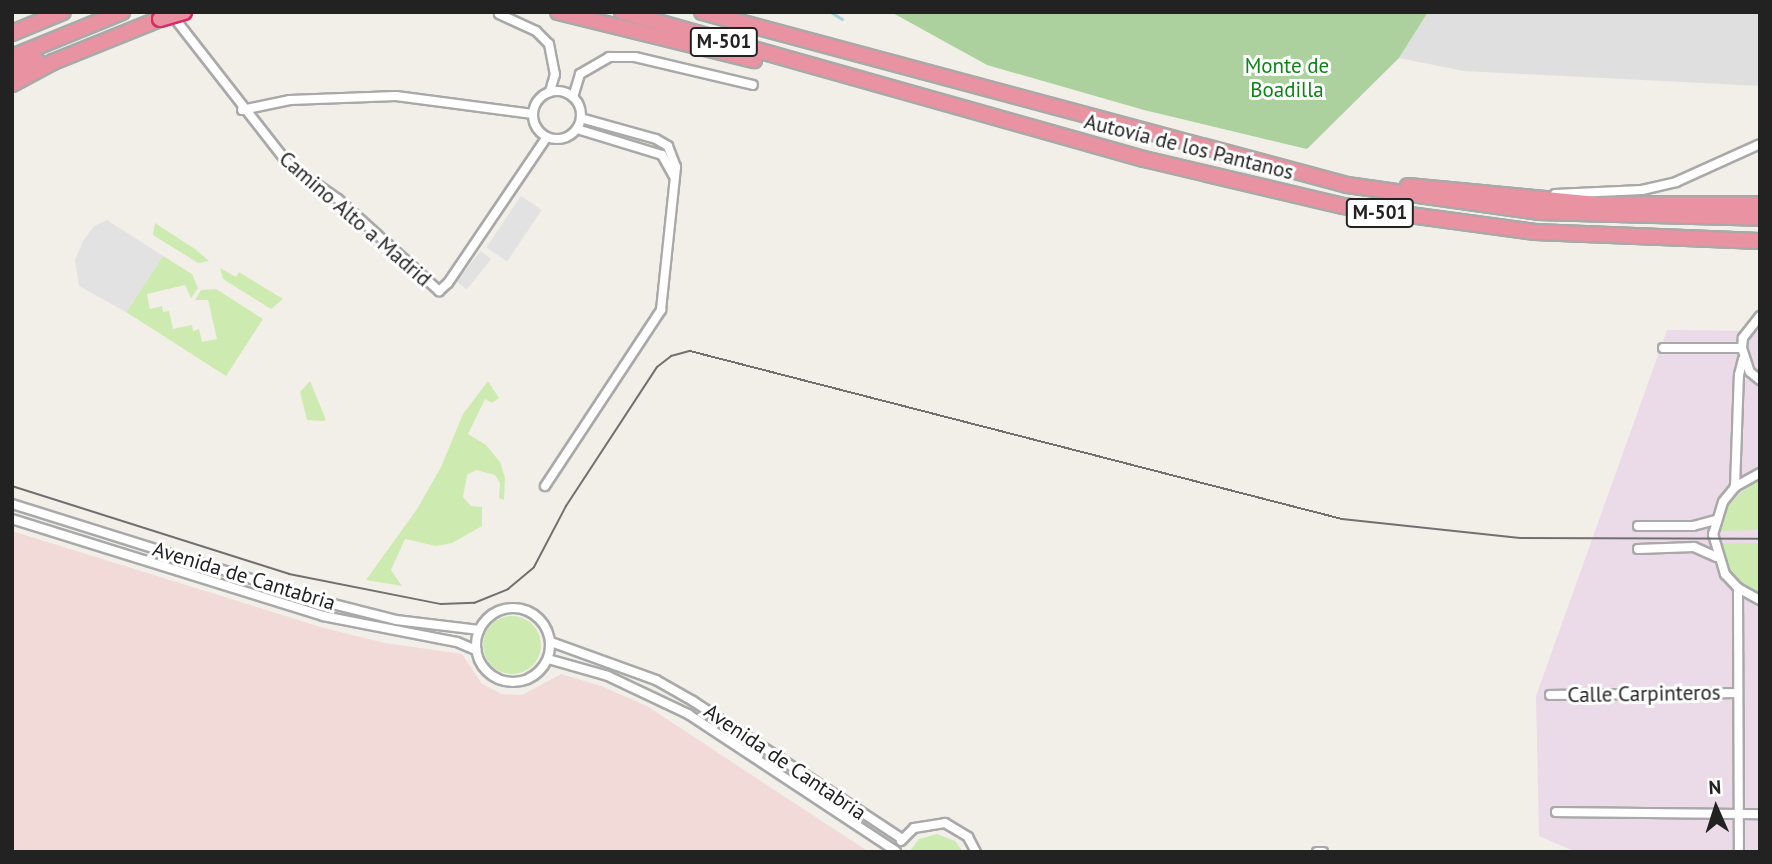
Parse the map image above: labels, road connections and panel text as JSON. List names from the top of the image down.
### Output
{
  "streets": {
    "highway": ["M-501", "Autovía de los Pantanos"],
    "street": ["Camino Alto a Madrid", "Avenida de Cantabria", "Calle Carpinteros"]
  },
  "parks": ["Monte de Boadilla"],
  "north": "top"
}
